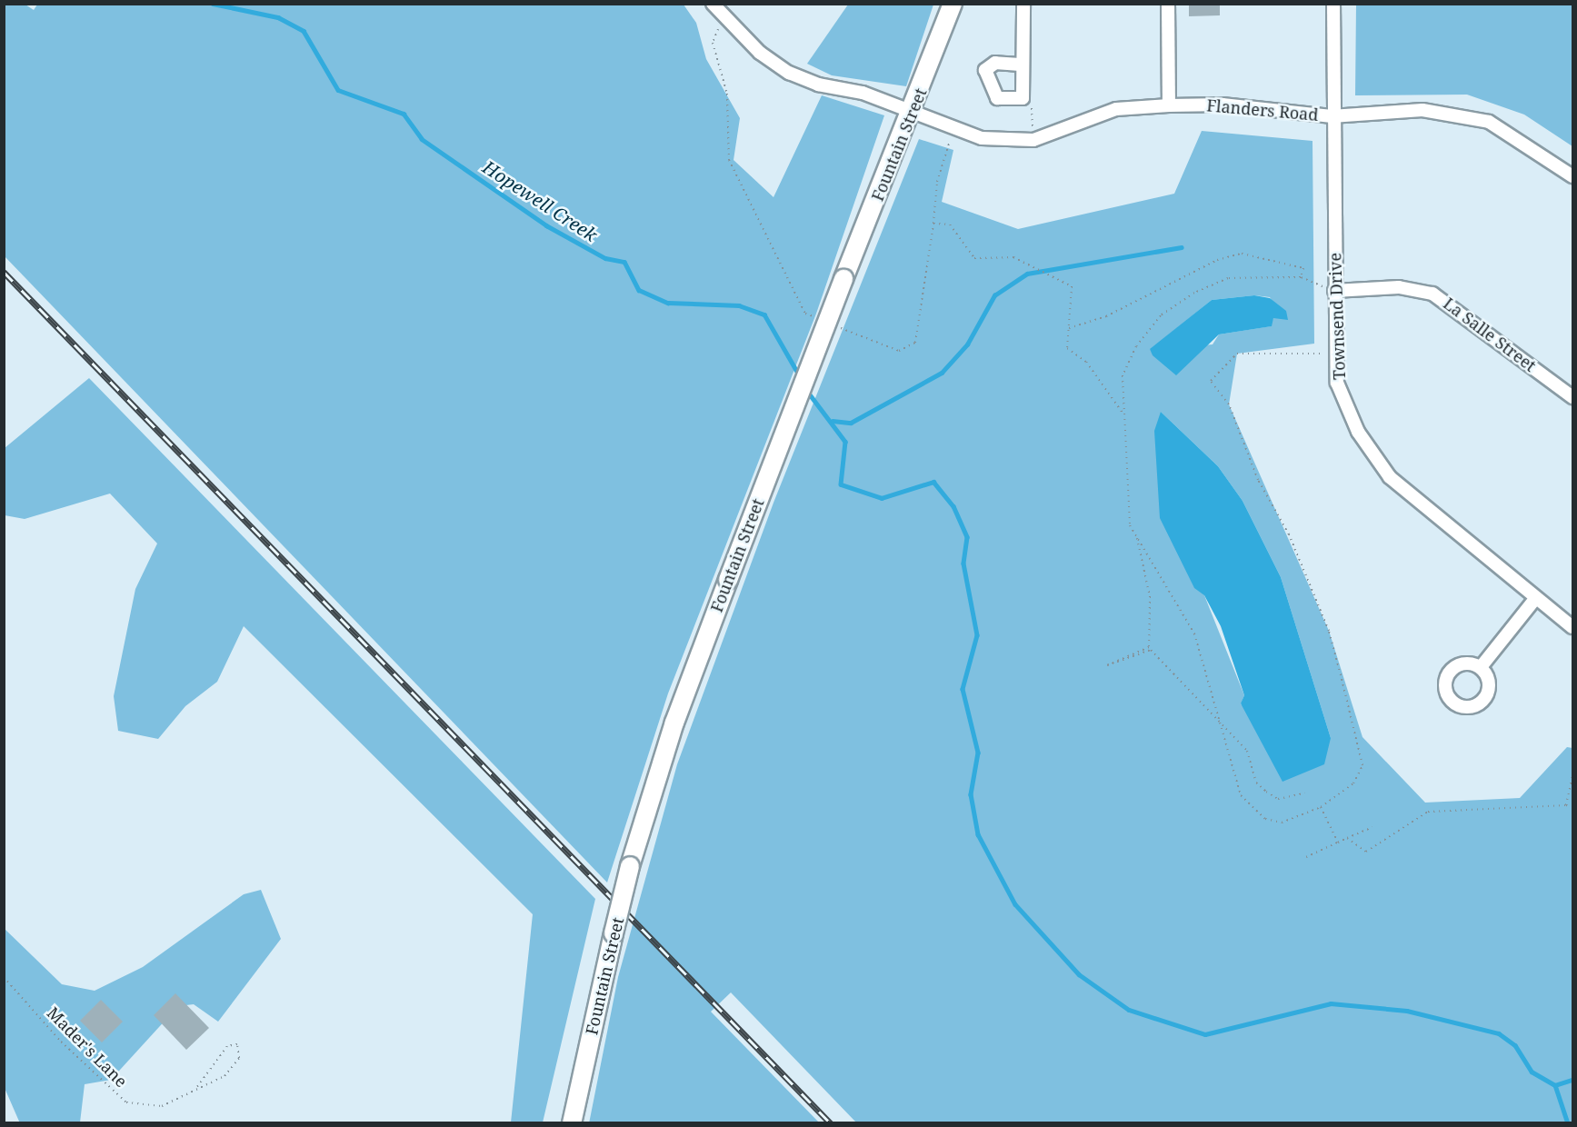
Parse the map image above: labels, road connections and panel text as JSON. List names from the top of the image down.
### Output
{
  "streets": {
    "main road": ["Fountain Street"],
    "street": ["Flanders Road", "Townsend Drive", "La Salle Street"],
    "path": ["Mader's Lane"]
  },
  "crossings": [
    ["Flanders Road", "Fountain Street"],
    ["Flanders Road", "Townsend Drive"],
    ["Townsend Drive", "La Salle Street"]
  ],
  "water": ["Hopewell Creek"]
}
